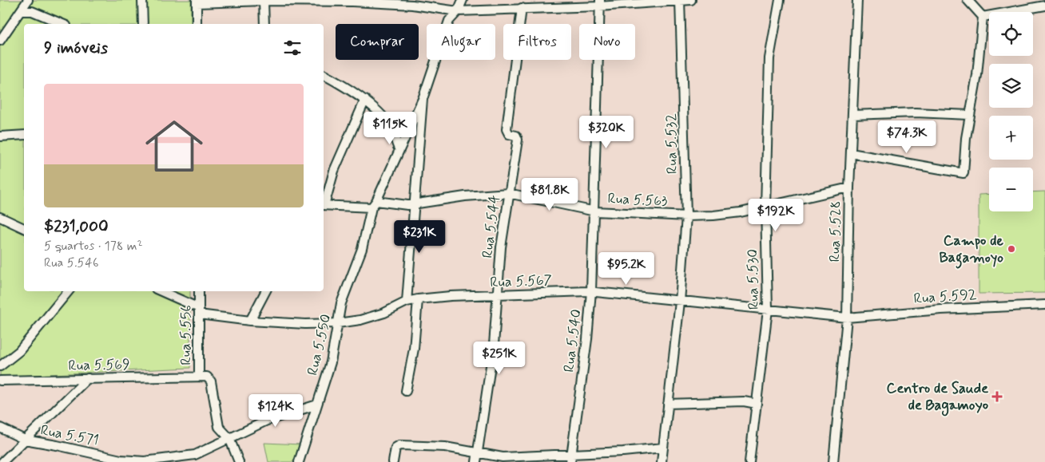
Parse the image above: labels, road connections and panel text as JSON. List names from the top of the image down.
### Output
{
  "streets": {
    "street": [
      "Rua 5.532",
      "Rua 5.563",
      "Rua 5.544",
      "Rua 5.528",
      "Rua 5.530",
      "Rua 5.567",
      "Rua 5.592",
      "Rua 5.556",
      "Rua 5.540",
      "Rua 5.550",
      "Rua 5.569",
      "Rua 5.571"
    ]
  },
  "crossings": [
    ["Rua 5.532", "Rua 5.563"],
    ["Rua 5.532", "Rua 5.567"],
    ["Rua 5.563", "Rua 5.544"],
    ["Rua 5.563", "Rua 5.528"],
    ["Rua 5.563", "Rua 5.530"],
    ["Rua 5.563", "Rua 5.540"],
    ["Rua 5.563", "Rua 5.550"],
    ["Rua 5.544", "Rua 5.567"],
    ["Rua 5.528", "Rua 5.567"],
    ["Rua 5.528", "Rua 5.592"],
    ["Rua 5.530", "Rua 5.567"],
    ["Rua 5.567", "Rua 5.592"],
    ["Rua 5.567", "Rua 5.556"],
    ["Rua 5.567", "Rua 5.540"],
    ["Rua 5.567", "Rua 5.550"],
    ["Rua 5.556", "Rua 5.569"],
    ["Rua 5.556", "Rua 5.571"],
    ["Rua 5.550", "Rua 5.571"]
  ],
  "places": {
    "other": ["Campo de Bagamoyo"],
    "health": ["Centro de Saude de Bagamoyo"]
  },
  "page": {
    "map_buttons": ["+", "−"],
    "chip": [
      "Comprar",
      "Alugar",
      "Filtros",
      "Novo"
    ],
    "heading": "9 imóveis",
    "list": [
      {
        "name": "$231,000",
        "note": "5 quartos · 178 m² · Rua 5.546"
      }
    ],
    "price": [
      "$115K",
      "$320K",
      "$74.3K",
      "$81.8K",
      "$192K",
      "$231K",
      "$95.2K",
      "$251K",
      "$124K"
    ]
  }
}
